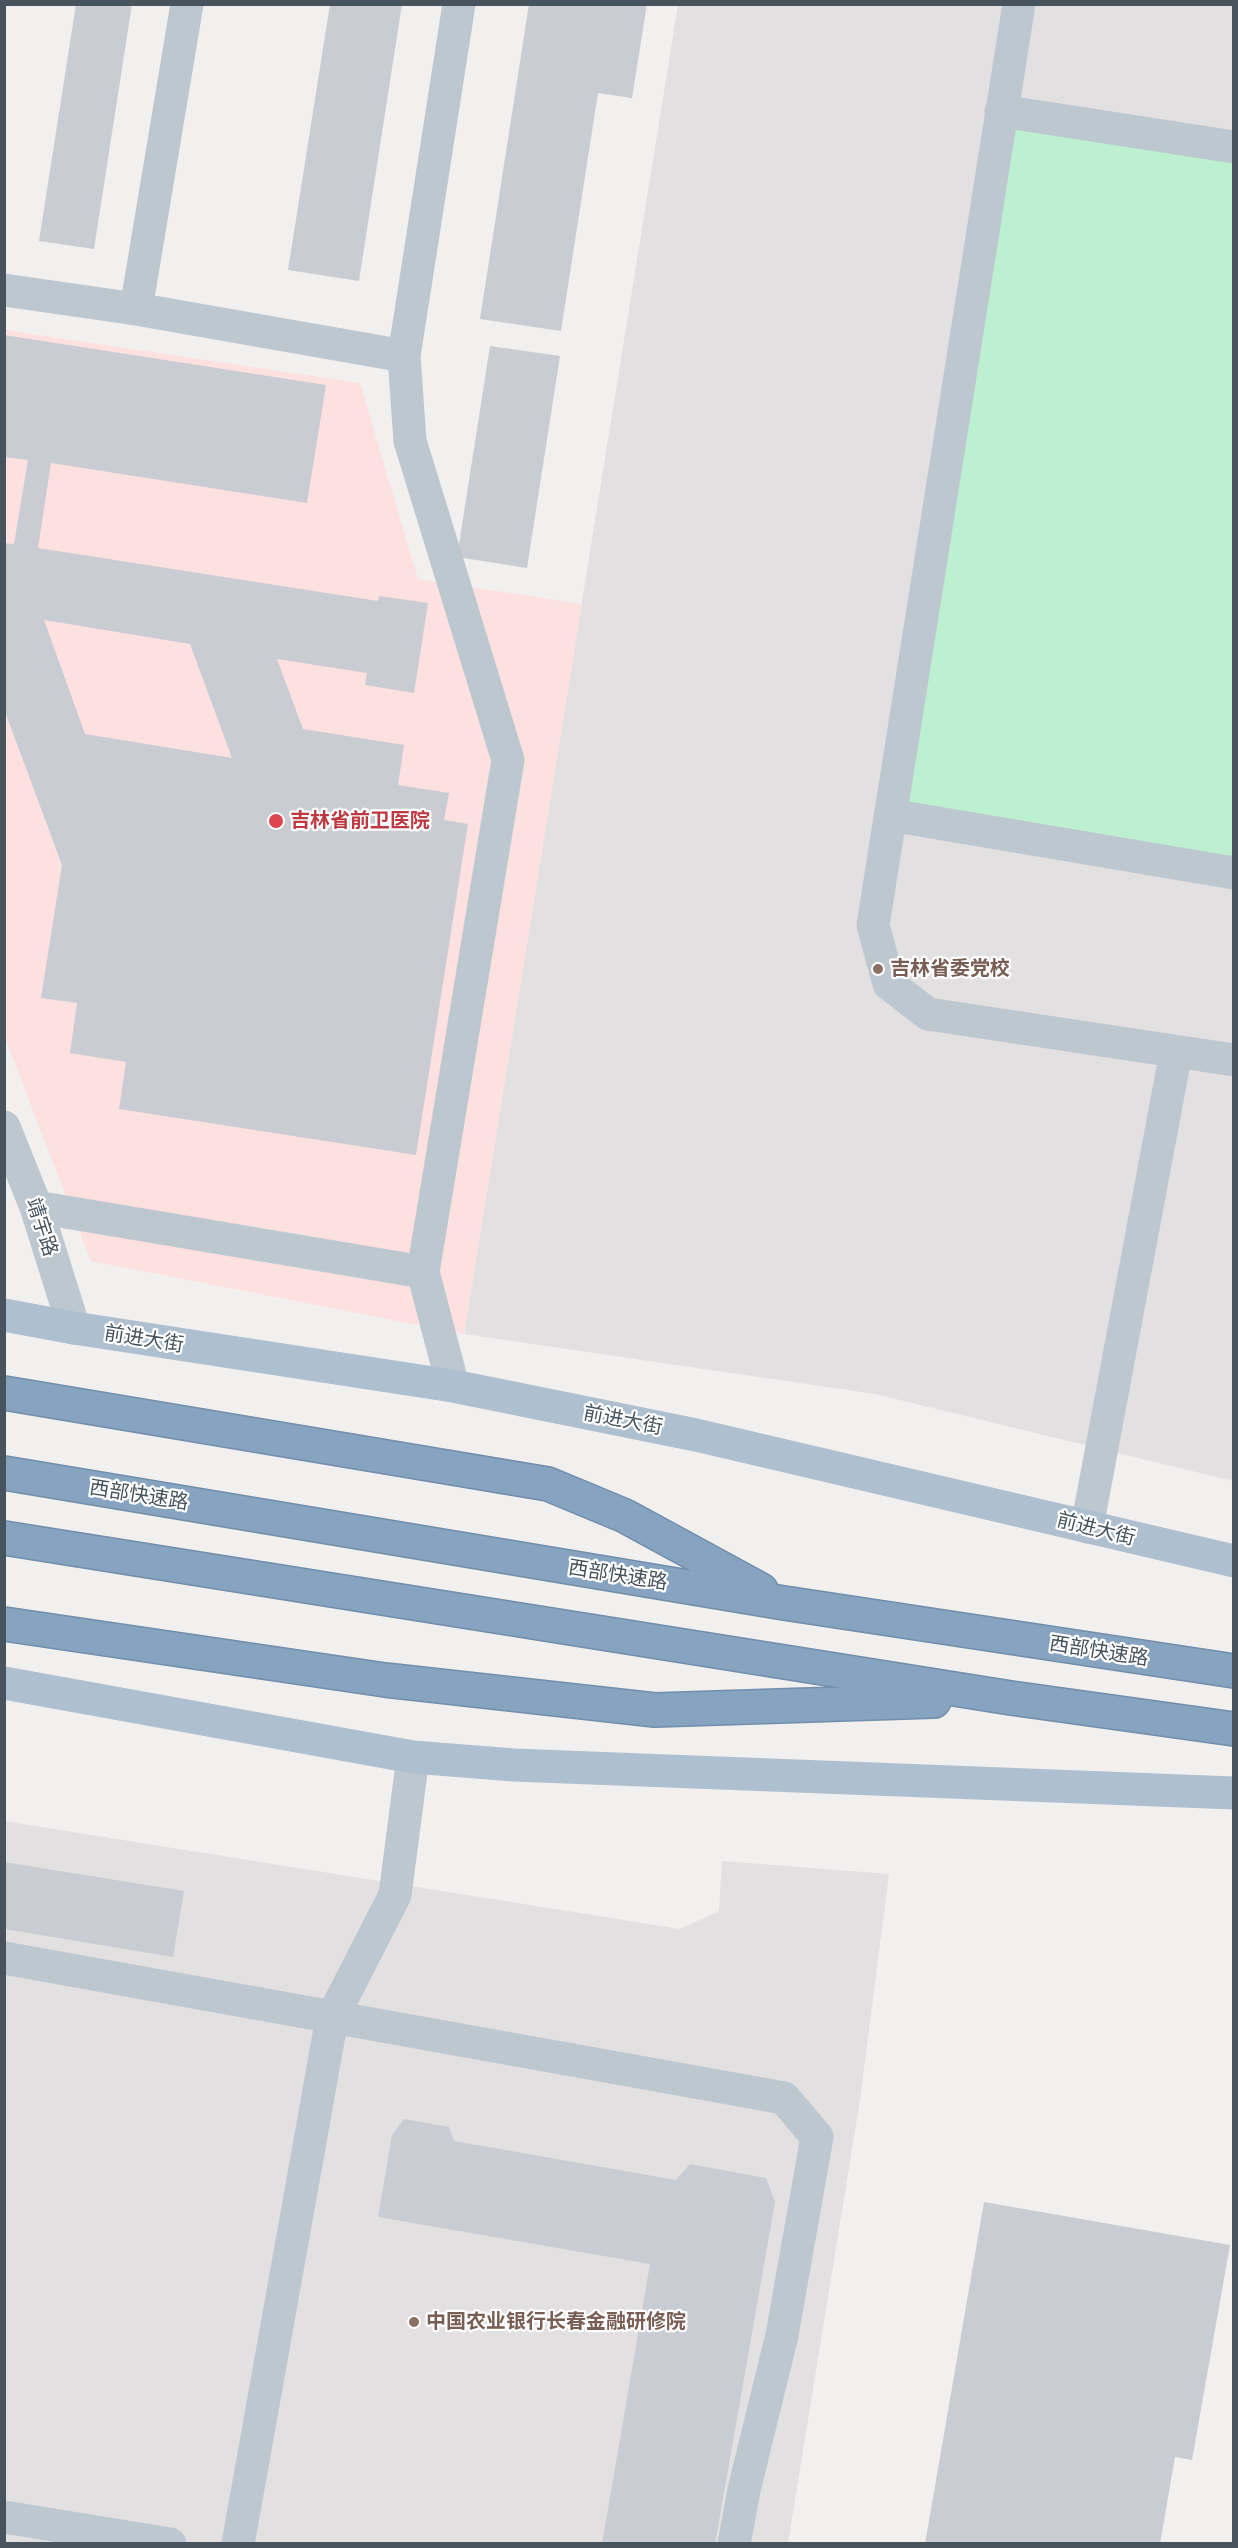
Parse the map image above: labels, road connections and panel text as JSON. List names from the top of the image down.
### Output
{
  "streets": {
    "highway": ["西部快速路"],
    "main road": ["前进大街"],
    "street": ["靖宇路"]
  },
  "crossings": [
    ["靖宇路", "前进大街"]
  ],
  "places": ["吉林省前卫医院", "吉林省委党校", "中国农业银行长春金融研修院"]
}
